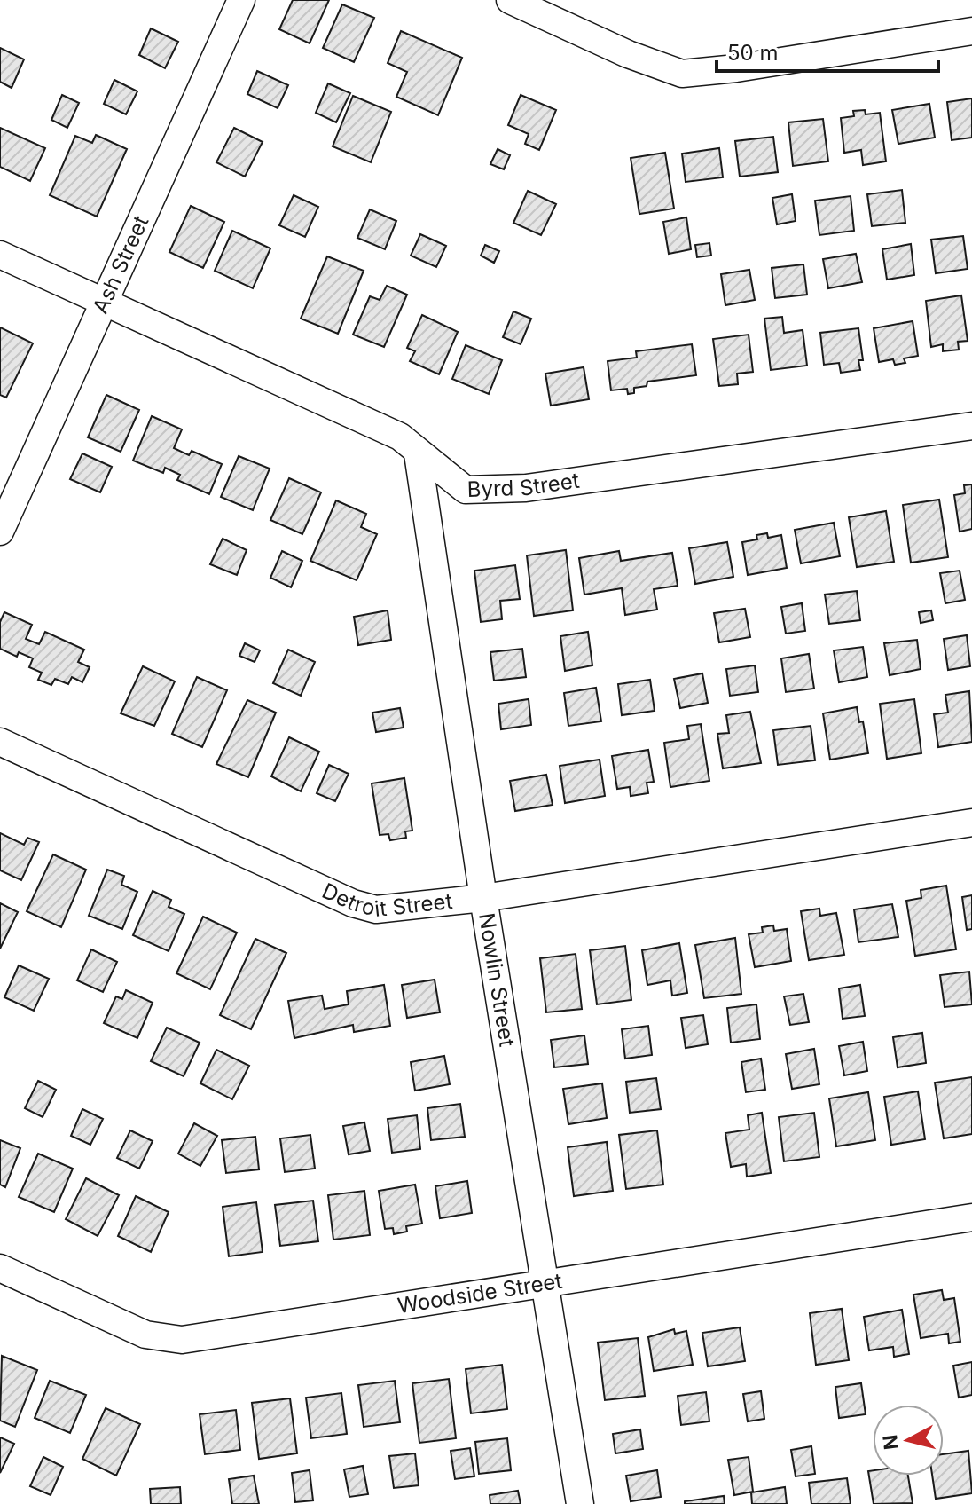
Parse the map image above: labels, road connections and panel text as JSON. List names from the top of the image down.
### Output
{
  "streets": {
    "street": [
      "Ash Street",
      "Byrd Street",
      "Detroit Street",
      "Nowlin Street",
      "Woodside Street"
    ]
  },
  "crossings": [
    ["Ash Street", "Byrd Street"],
    ["Byrd Street", "Nowlin Street"],
    ["Detroit Street", "Nowlin Street"],
    ["Nowlin Street", "Woodside Street"]
  ],
  "scale_bar": "50 m",
  "north": "left"
}
